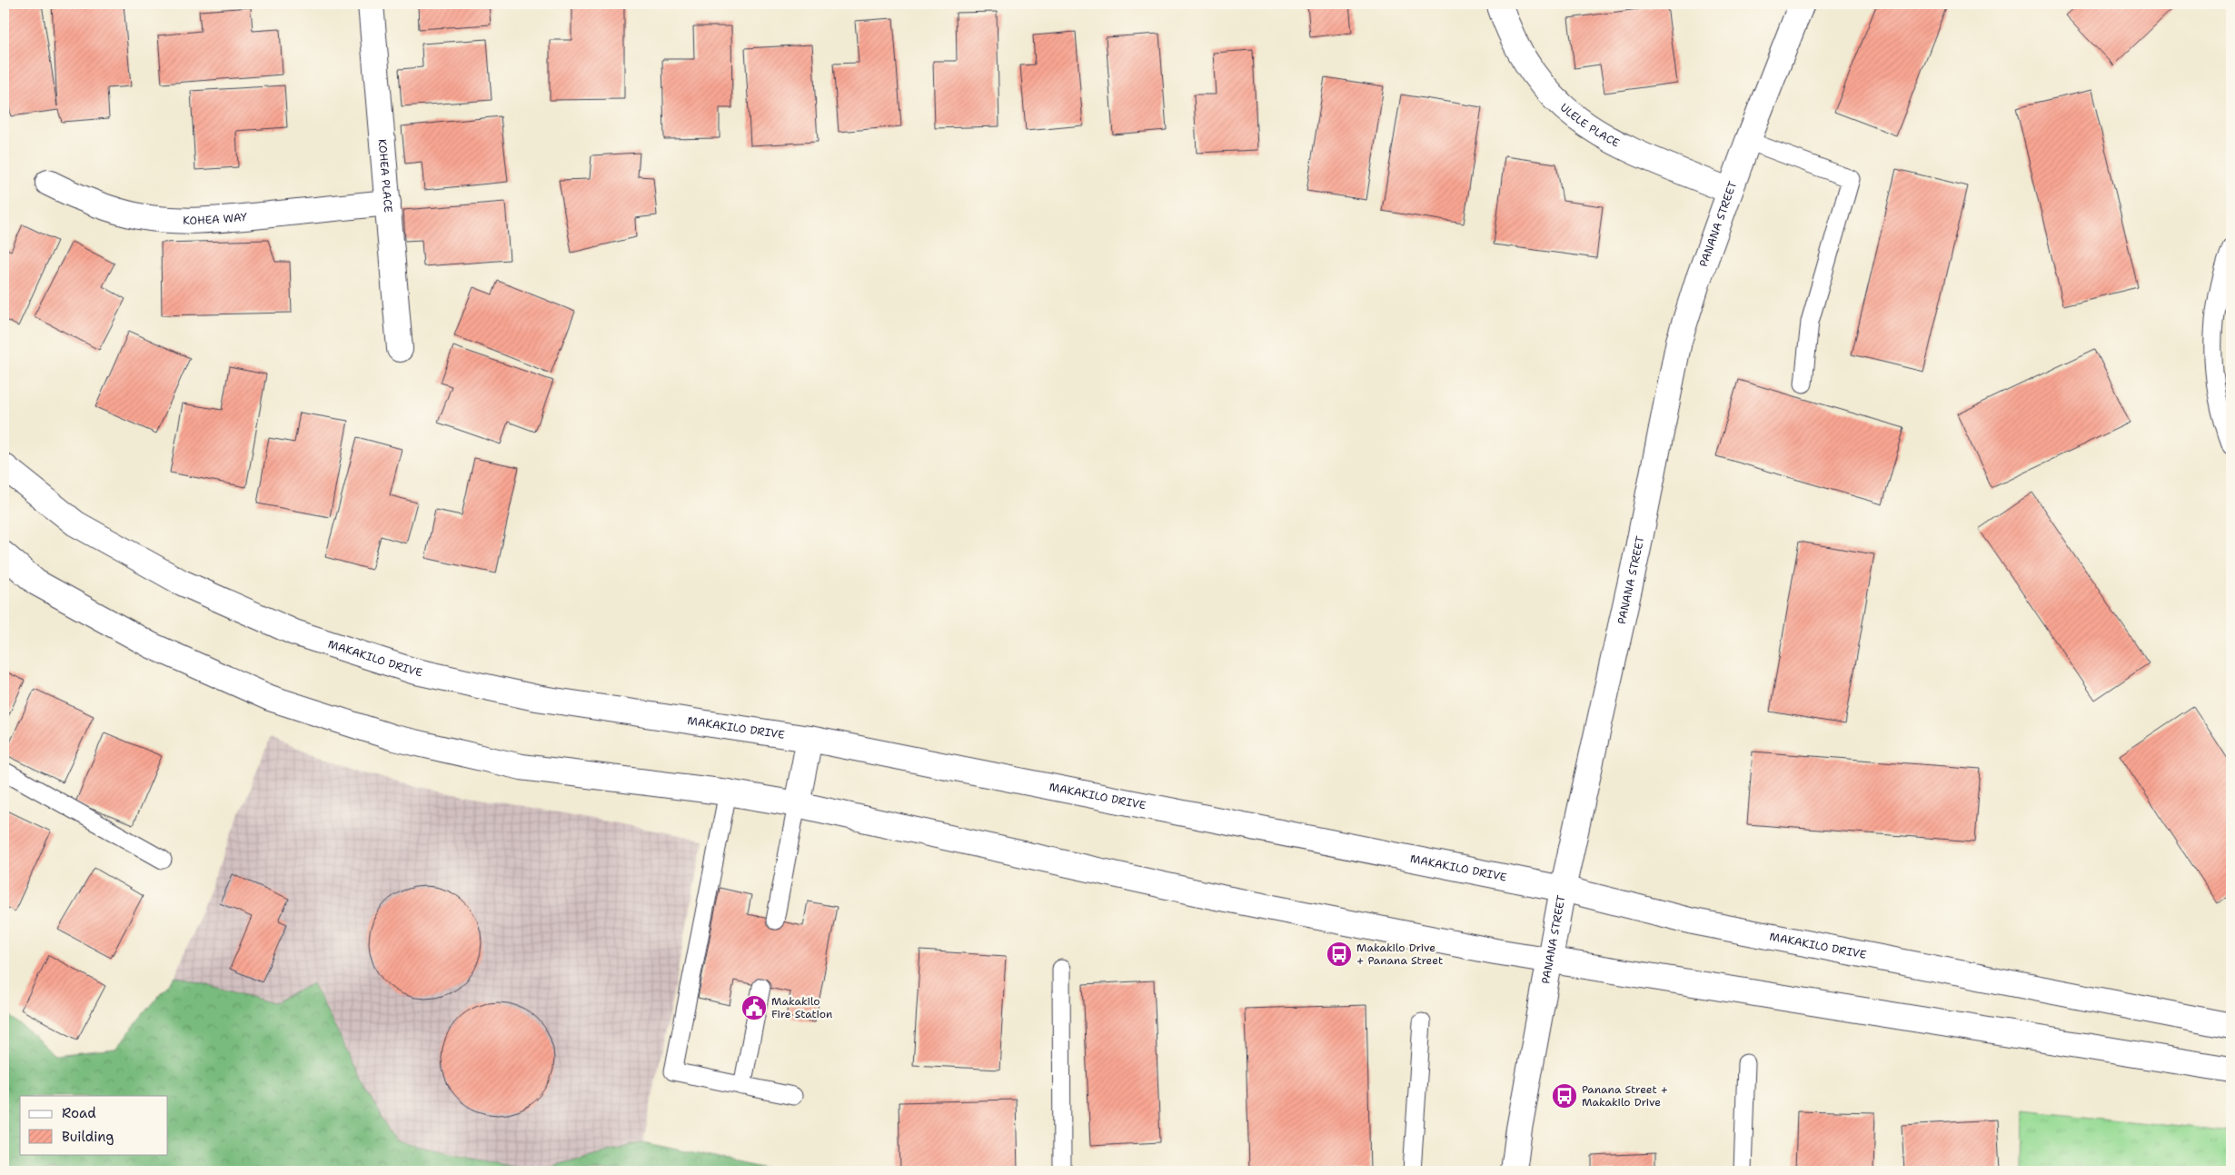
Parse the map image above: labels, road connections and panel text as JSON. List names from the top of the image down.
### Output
{
  "streets": {
    "main road": [
      "ULELE PLACE",
      "KOHEA PLACE",
      "KOHEA WAY",
      "PANANA STREET",
      "MAKAKILO DRIVE"
    ]
  },
  "crossings": [
    ["ULELE PLACE", "PANANA STREET"],
    ["KOHEA PLACE", "KOHEA WAY"],
    ["PANANA STREET", "MAKAKILO DRIVE"]
  ],
  "places": {
    "bus stop": ["Makakilo Drive + Panana Street", "Panana Street + Makakilo Drive"],
    "public building": ["Makakilo Fire Station"]
  },
  "legend": ["Road", "Building"]
}
